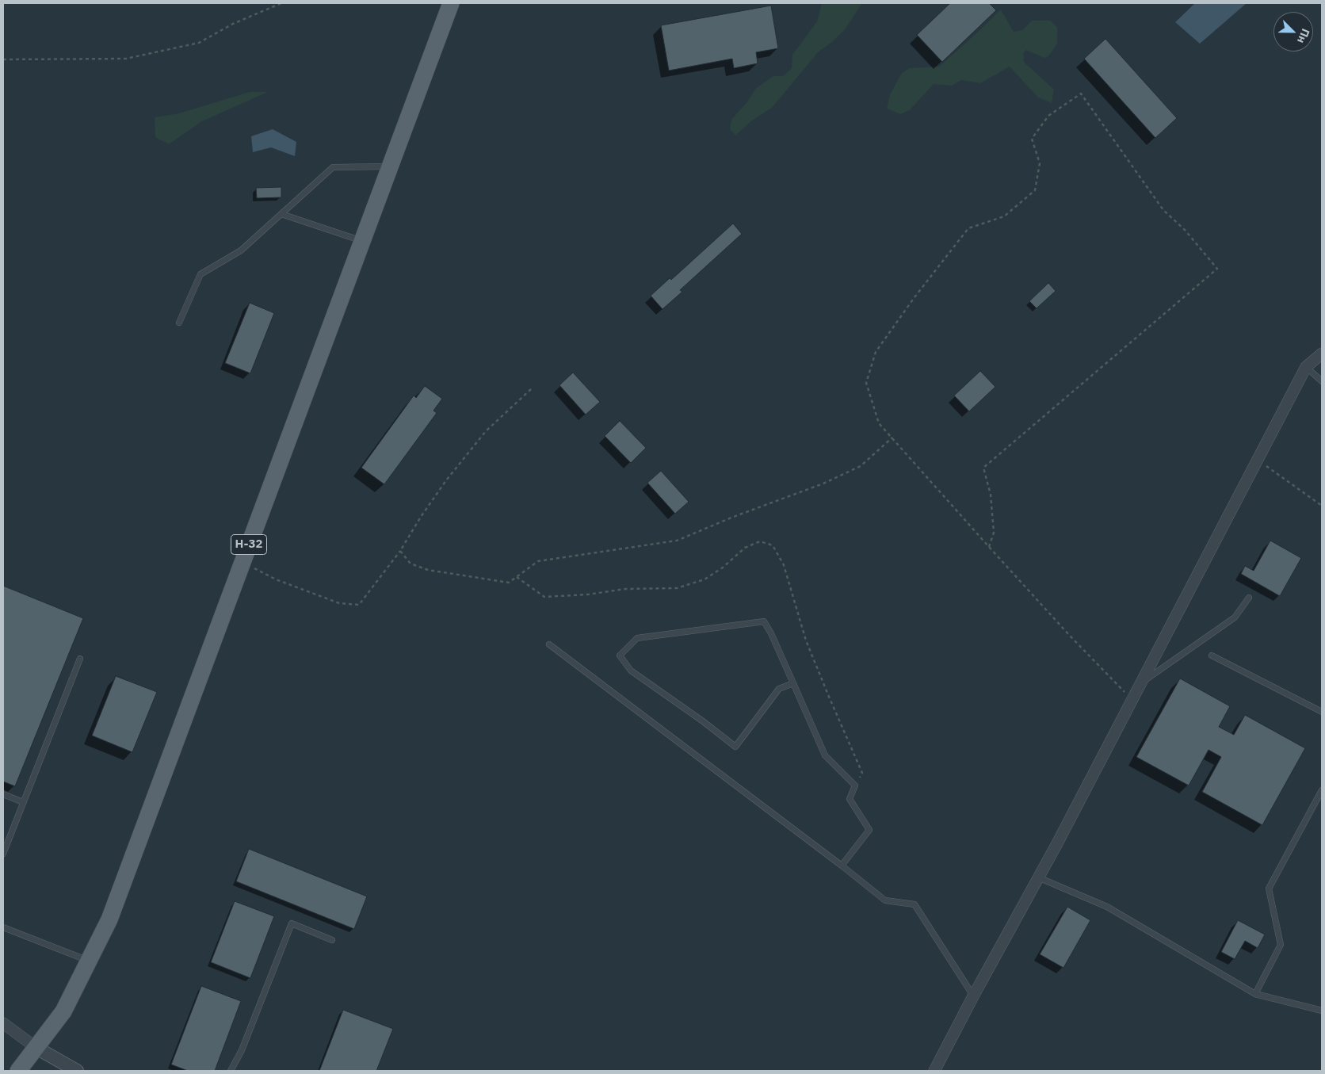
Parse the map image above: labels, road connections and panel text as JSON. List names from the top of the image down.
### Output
{
  "streets": {
    "main road": ["Н-32"]
  },
  "north": "bottom right"
}
